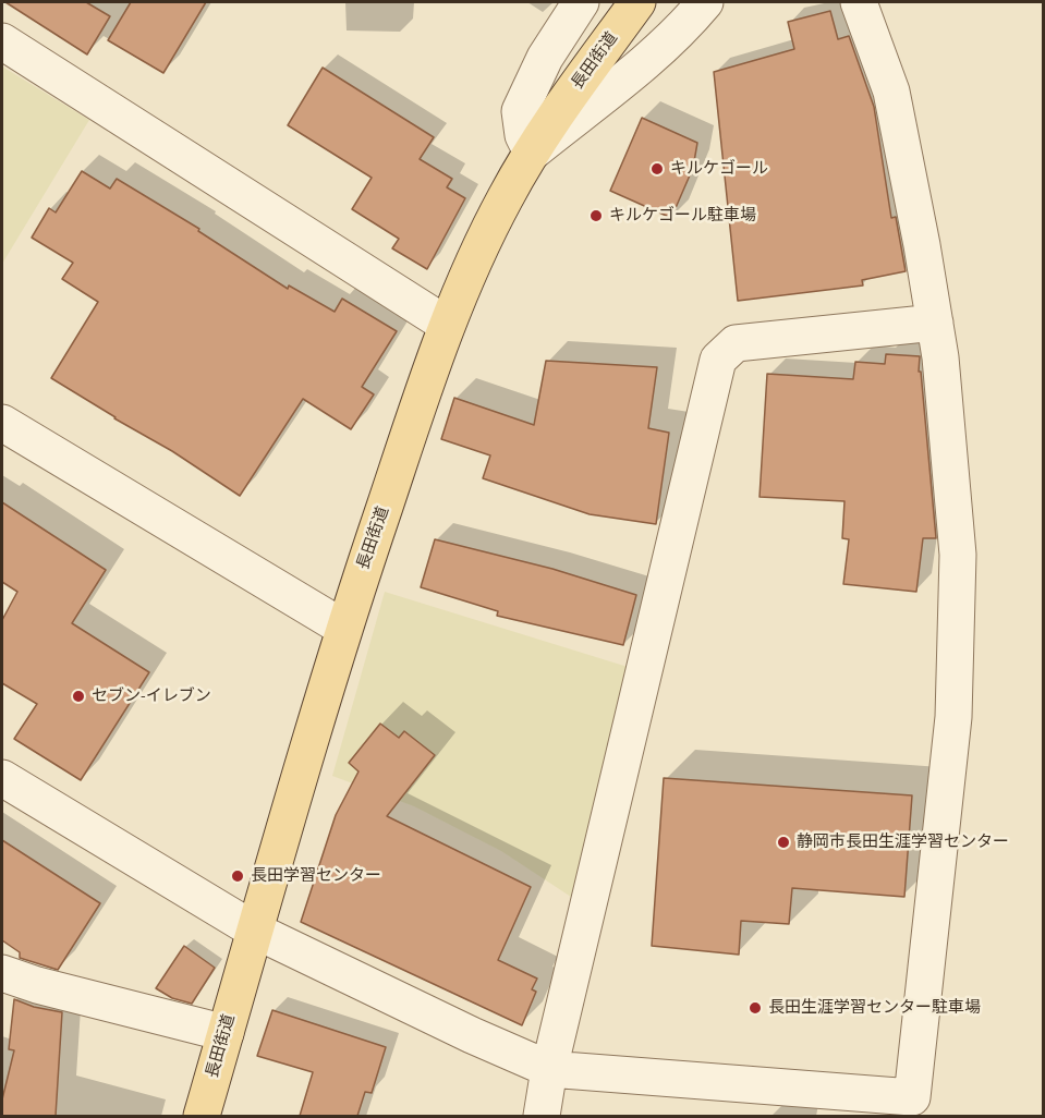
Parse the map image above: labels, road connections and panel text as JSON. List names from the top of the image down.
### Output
{
  "streets": {
    "main road": ["長田街道"]
  },
  "places": [
    "キルケゴール",
    "キルケゴール駐車場",
    "セブン-イレブン",
    "静岡市長田生涯学習センター",
    "長田学習センター",
    "長田生涯学習センター駐車場"
  ]
}
